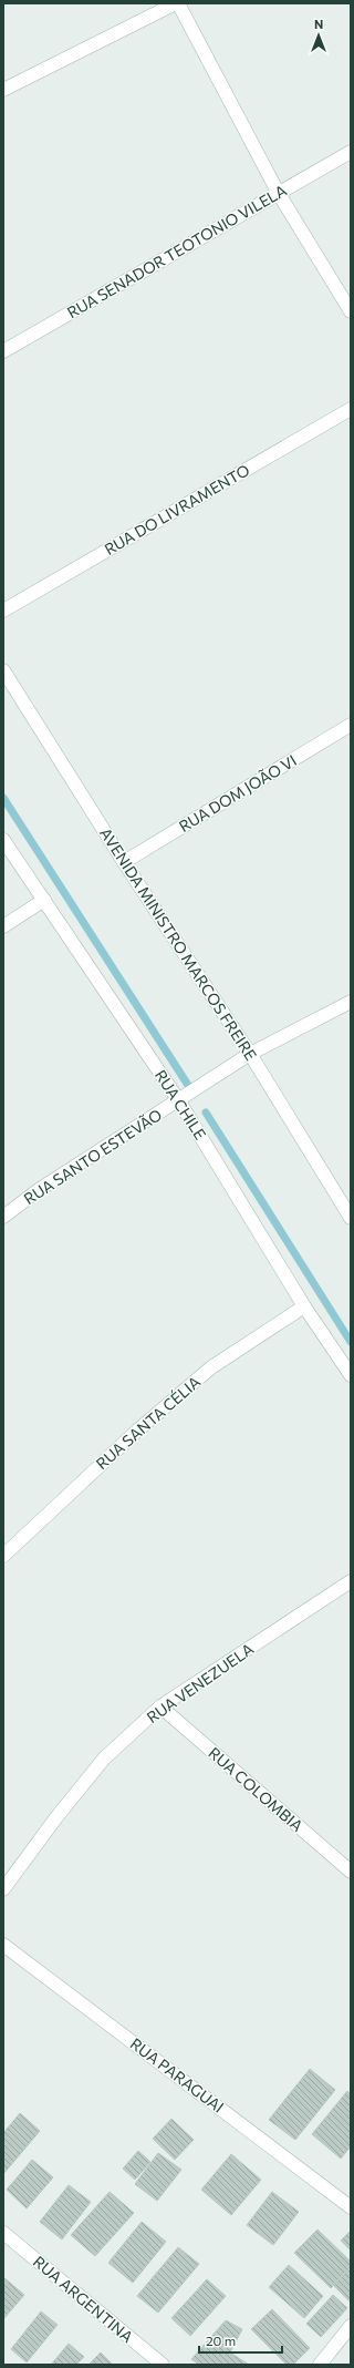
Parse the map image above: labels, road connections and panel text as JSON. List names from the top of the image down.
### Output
{
  "streets": {
    "street": [
      "RUA SENADOR TEOTONIO VILELA",
      "RUA DO LIVRAMENTO",
      "RUA DOM JOÃO VI",
      "AVENIDA MINISTRO MARCOS FREIRE",
      "RUA CHILE",
      "RUA SANTO ESTEVÃO",
      "RUA SANTA CÉLIA",
      "RUA VENEZUELA",
      "RUA COLOMBIA",
      "RUA PARAGUAI",
      "RUA ARGENTINA"
    ]
  },
  "crossings": [
    ["RUA DOM JOÃO VI", "AVENIDA MINISTRO MARCOS FREIRE"],
    ["AVENIDA MINISTRO MARCOS FREIRE", "RUA SANTO ESTEVÃO"],
    ["RUA CHILE", "RUA SANTO ESTEVÃO"],
    ["RUA CHILE", "RUA SANTA CÉLIA"],
    ["RUA VENEZUELA", "RUA COLOMBIA"]
  ],
  "scale_bar": "20 m",
  "north": "top"
}
